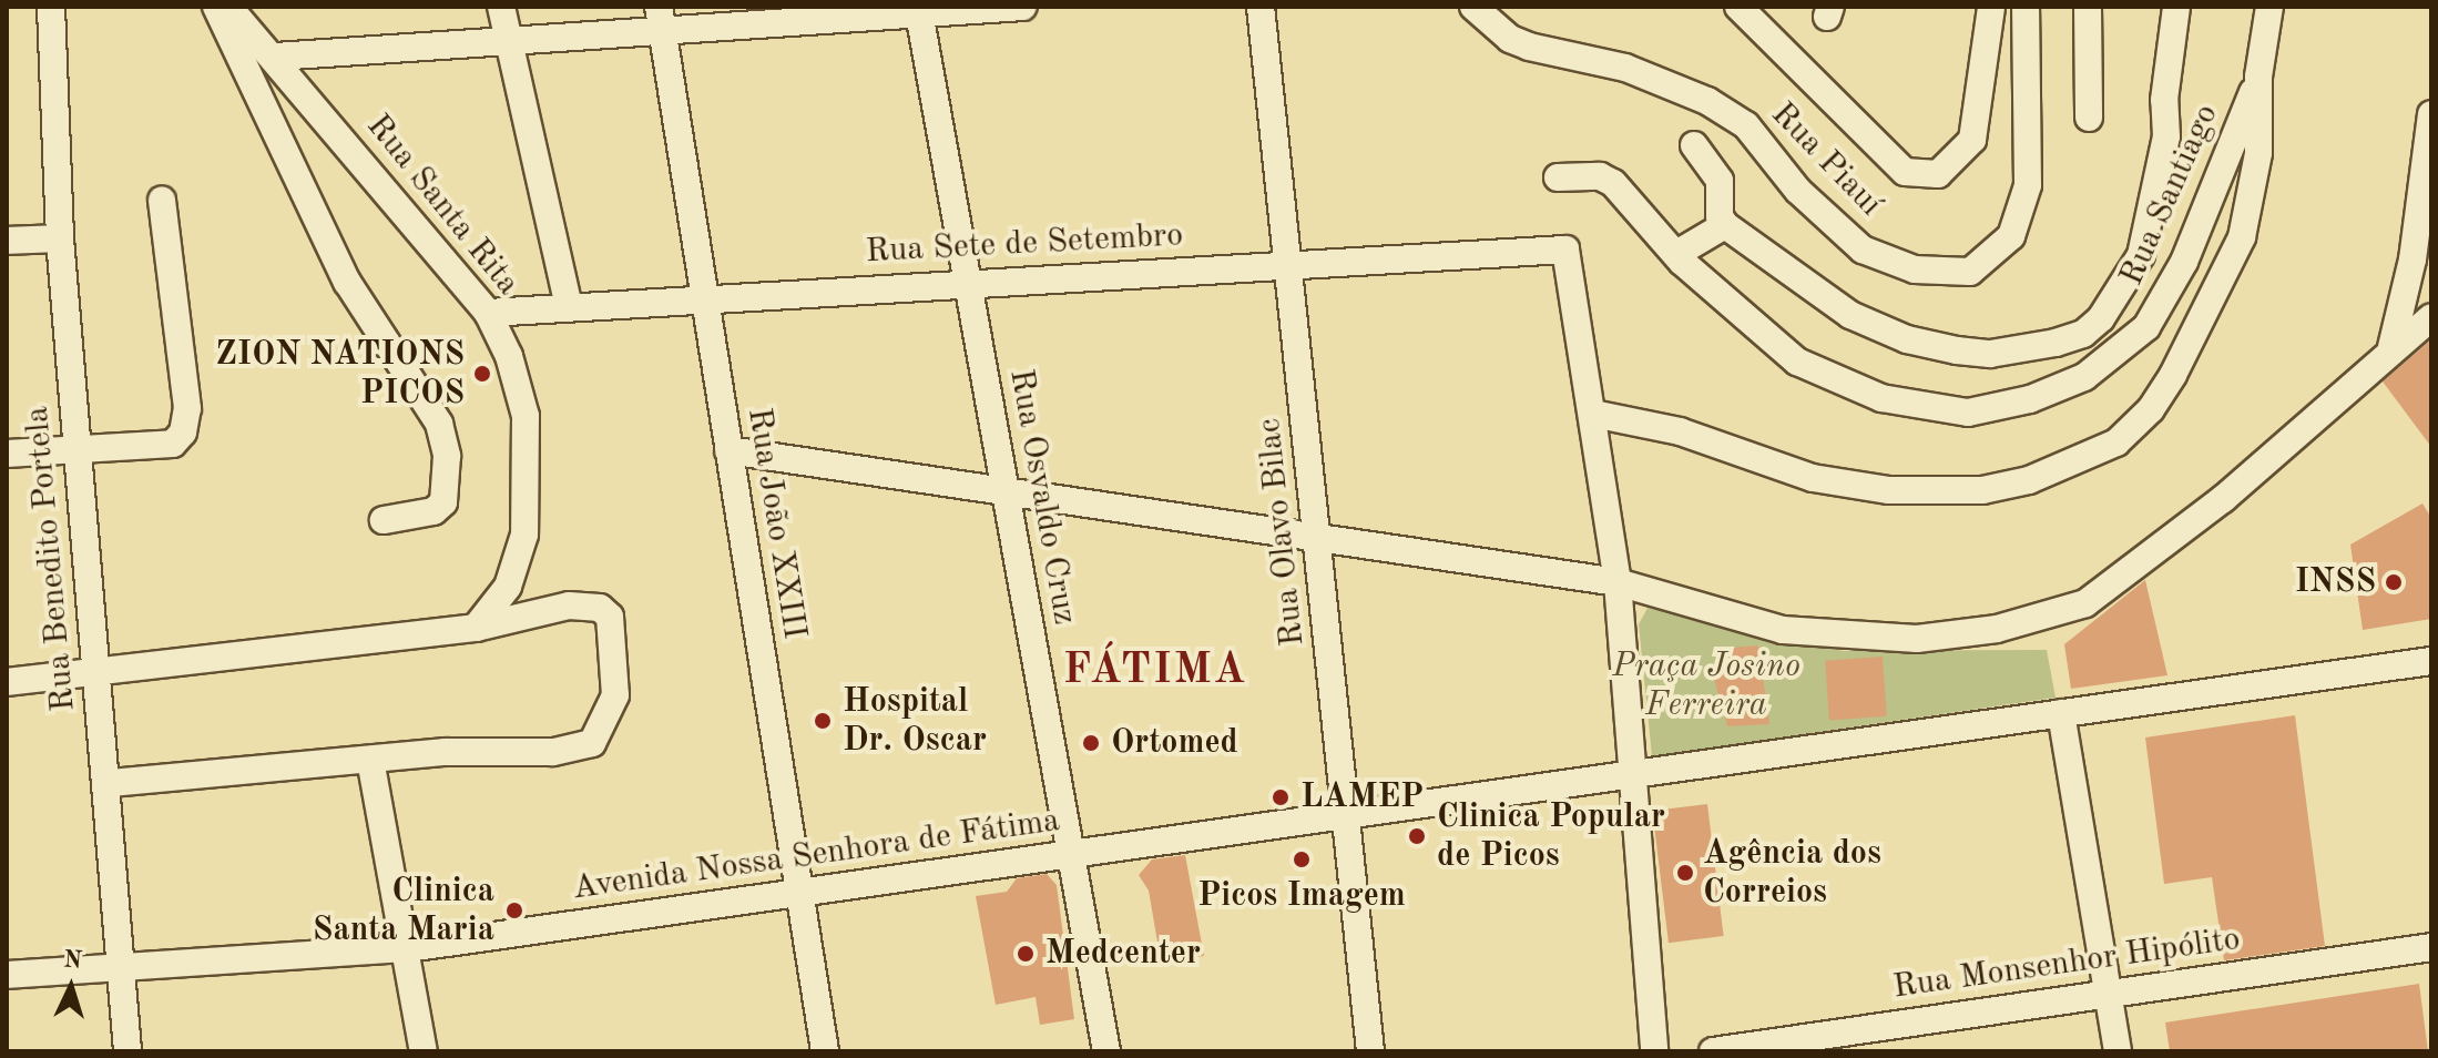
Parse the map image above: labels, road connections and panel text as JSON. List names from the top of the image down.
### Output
{
  "streets": {
    "street": [
      "Rua Piauí",
      "Rua Santiago",
      "Rua Santa Rita",
      "Rua Sete de Setembro",
      "Rua Osvaldo Cruz",
      "Rua João XXIII",
      "Rua Olavo Bilac",
      "Rua Benedito Portela",
      "Avenida Nossa Senhora de Fátima",
      "Rua Monsenhor Hipólito"
    ]
  },
  "crossings": [
    ["Rua Santa Rita", "Rua Sete de Setembro"],
    ["Rua Sete de Setembro", "Rua Osvaldo Cruz"],
    ["Rua Sete de Setembro", "Rua João XXIII"],
    ["Rua Sete de Setembro", "Rua Olavo Bilac"],
    ["Rua Osvaldo Cruz", "Avenida Nossa Senhora de Fátima"],
    ["Rua João XXIII", "Avenida Nossa Senhora de Fátima"],
    ["Rua Olavo Bilac", "Avenida Nossa Senhora de Fátima"],
    ["Rua Benedito Portela", "Avenida Nossa Senhora de Fátima"]
  ],
  "districts": ["FÁTIMA"],
  "parks": ["Praça Josino Ferreira"],
  "places": [
    "ZION NATIONS PICOS",
    "INSS",
    "Hospital Dr. Oscar",
    "Ortomed",
    "LAMEP",
    "Clinica Popular de Picos",
    "Picos Imagem",
    "Agência dos Correios",
    "Clinica Santa Maria",
    "Medcenter"
  ],
  "north": "top"
}
